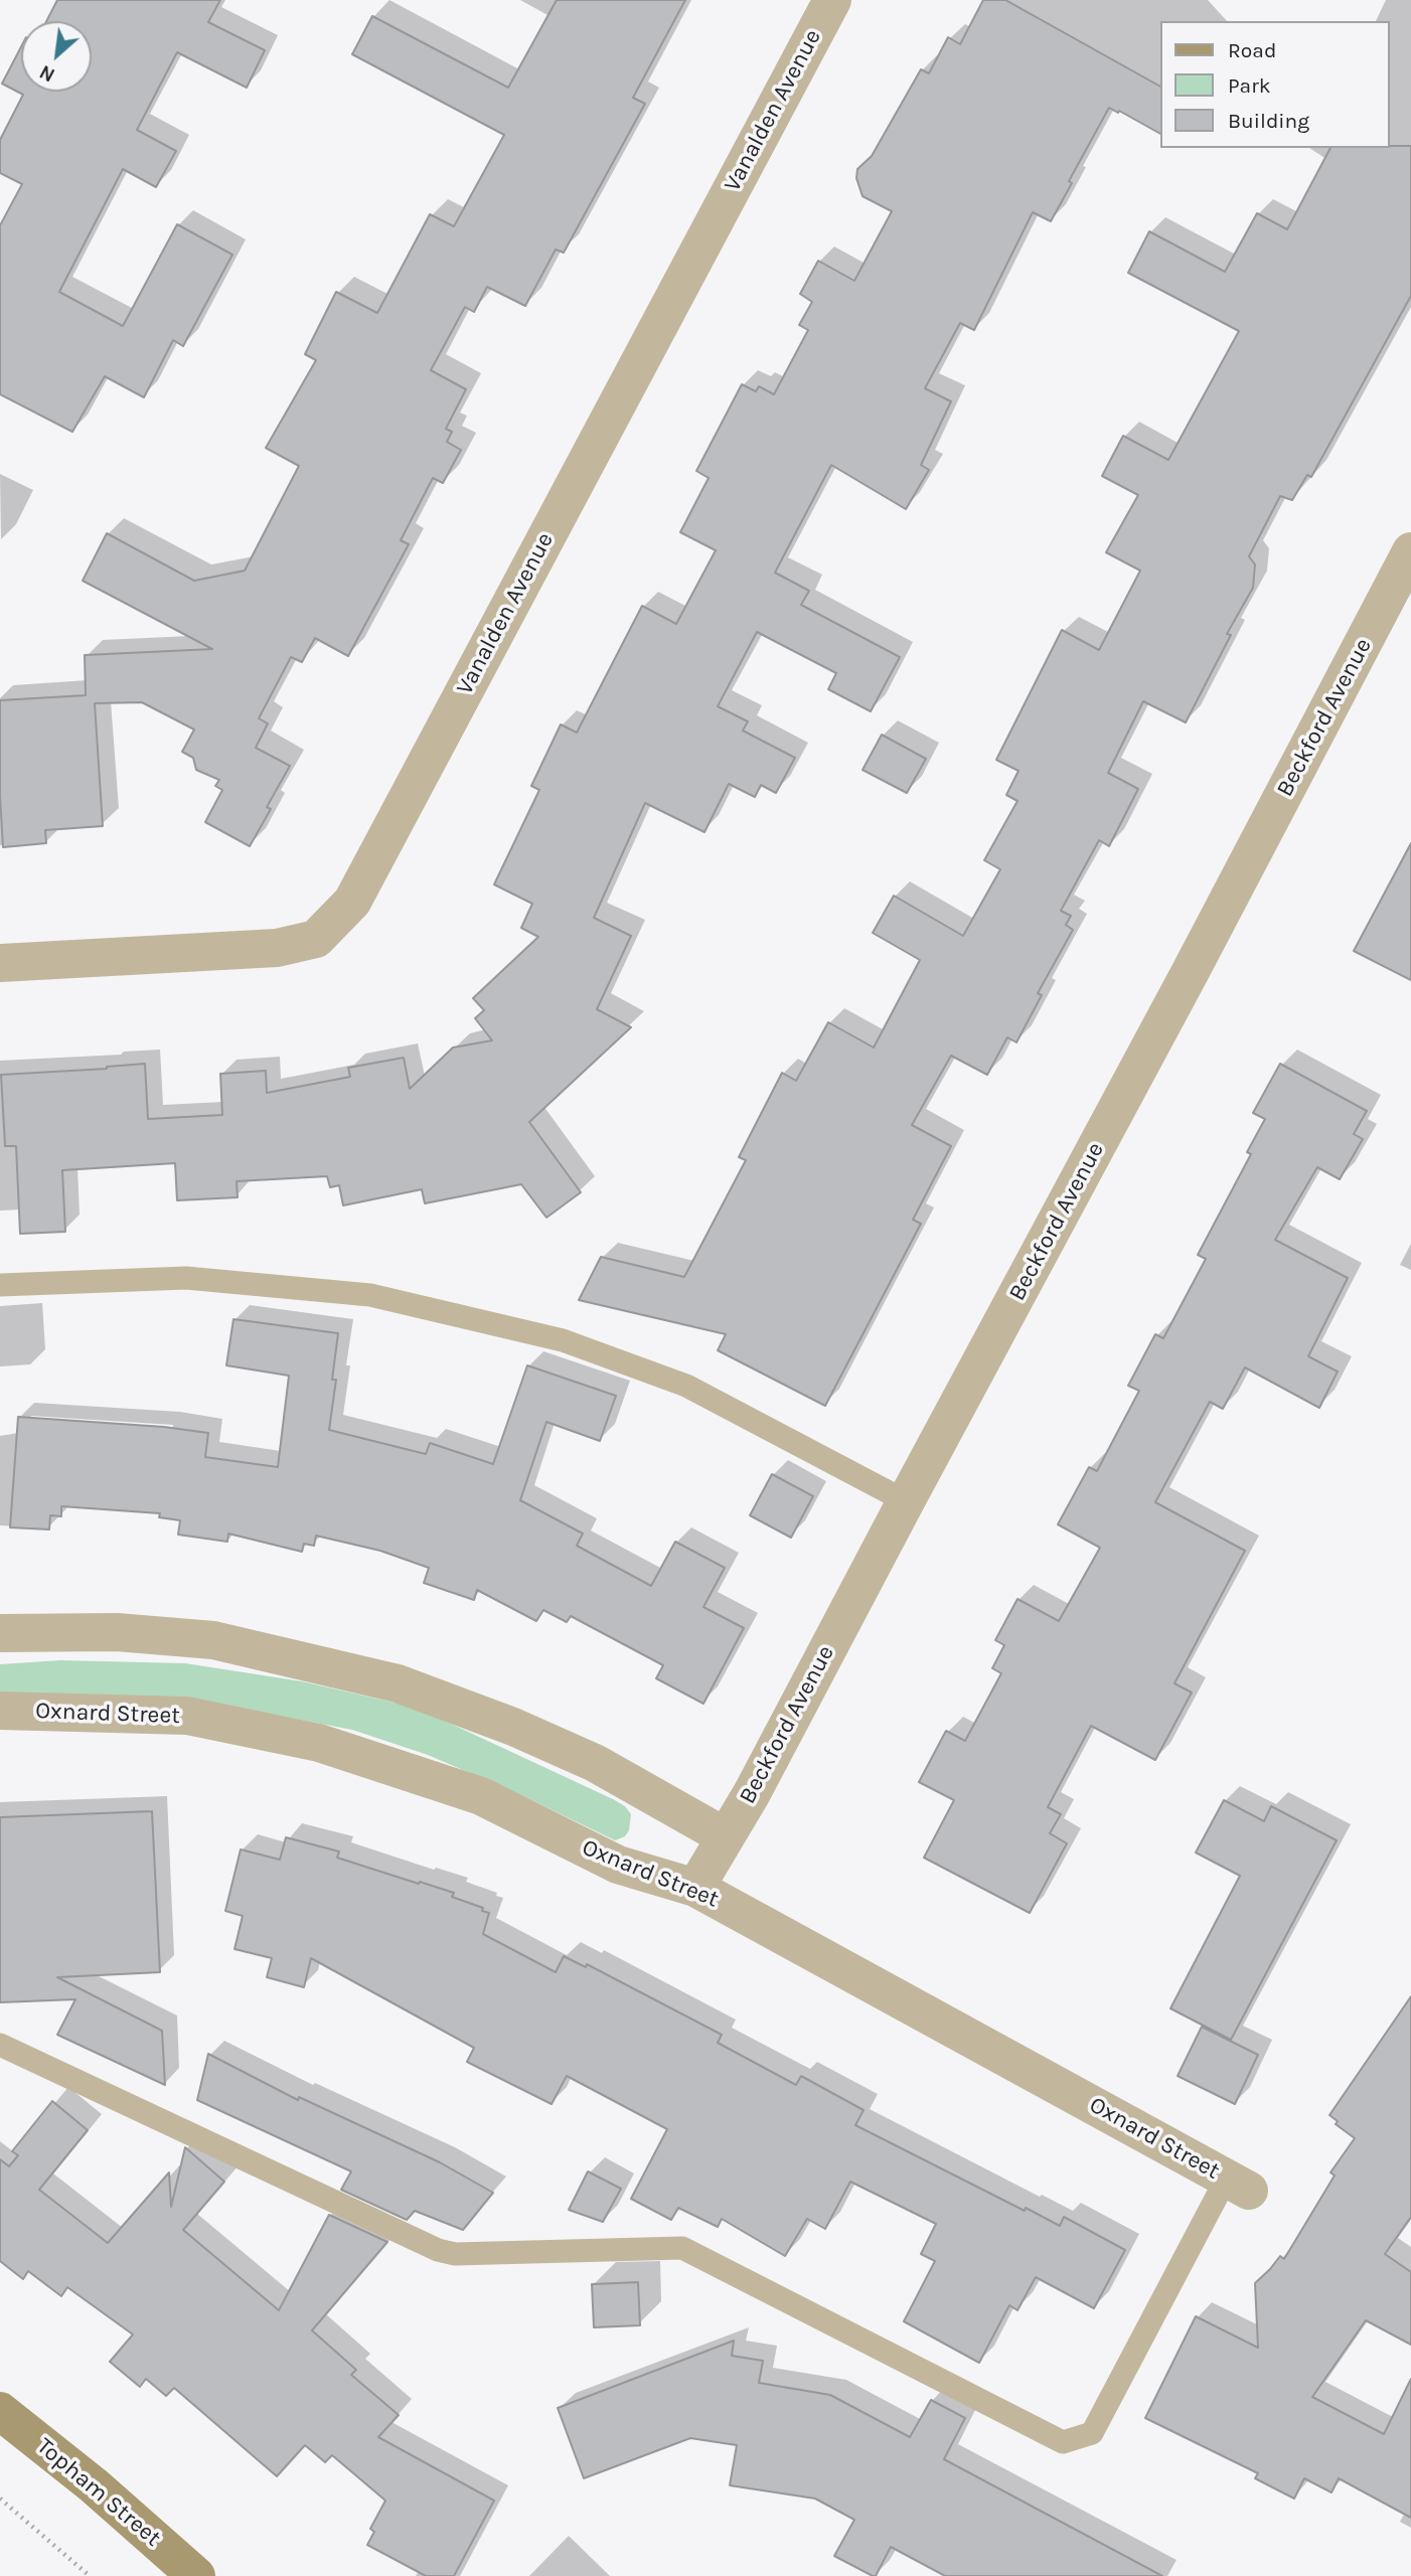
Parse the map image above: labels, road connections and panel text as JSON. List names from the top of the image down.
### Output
{
  "streets": {
    "main road": ["Topham Street"],
    "street": ["Vanalden Avenue", "Beckford Avenue", "Oxnard Street"]
  },
  "crossings": [
    ["Beckford Avenue", "Oxnard Street"]
  ],
  "legend": ["Road", "Park", "Building"],
  "north": "bottom left"
}
